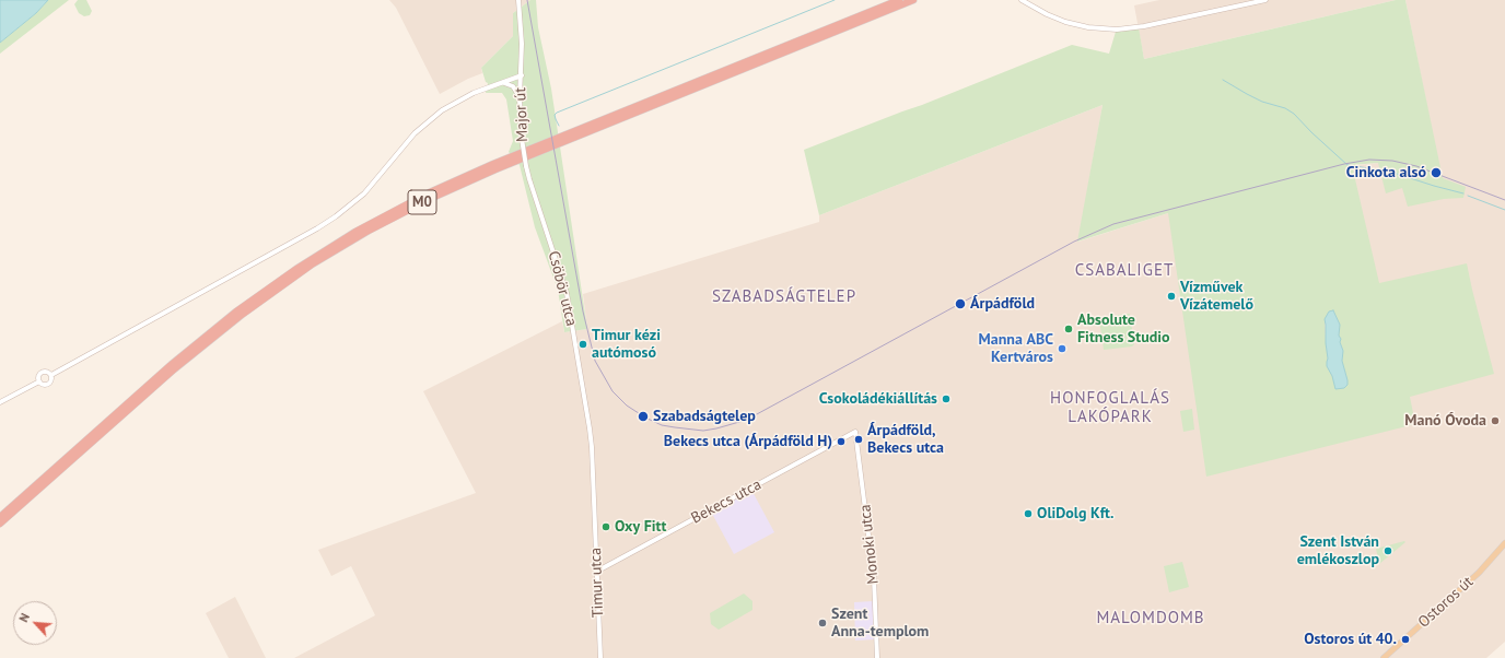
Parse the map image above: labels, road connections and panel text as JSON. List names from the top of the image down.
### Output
{
  "streets": {
    "highway": ["M0"],
    "main road": ["Ostoros út"],
    "street": [
      "Major út",
      "Csöbör utca",
      "Bekecs utca",
      "Monoki utca",
      "Timur utca"
    ]
  },
  "crossings": [
    ["Major út", "Csöbör utca"],
    ["Csöbör utca", "Timur utca"],
    ["Bekecs utca", "Monoki utca"],
    ["Bekecs utca", "Timur utca"]
  ],
  "districts": [
    "CSABALIGET",
    "SZABADSÁGTELEP",
    "HONFOGLALÁS LAKÓPARK",
    "MALOMDOMB"
  ],
  "places": [
    "Cinkota alsó",
    "Vízművek Vízátemelő",
    "Árpádföld",
    "Absolute Fitness Studio",
    "Timur kézi autómosó",
    "Manna ABC Kertváros",
    "Csokoládékiállítás",
    "Szabadságtelep",
    "Manó Óvoda",
    "Árpádföld, Bekecs utca",
    "Bekecs utca (Árpádföld H)",
    "OliDolg Kft.",
    "Oxy Fitt",
    "Szent István emlékoszlop",
    "Szent Anna-templom",
    "Ostoros út 40."
  ],
  "north": "top left"
}
